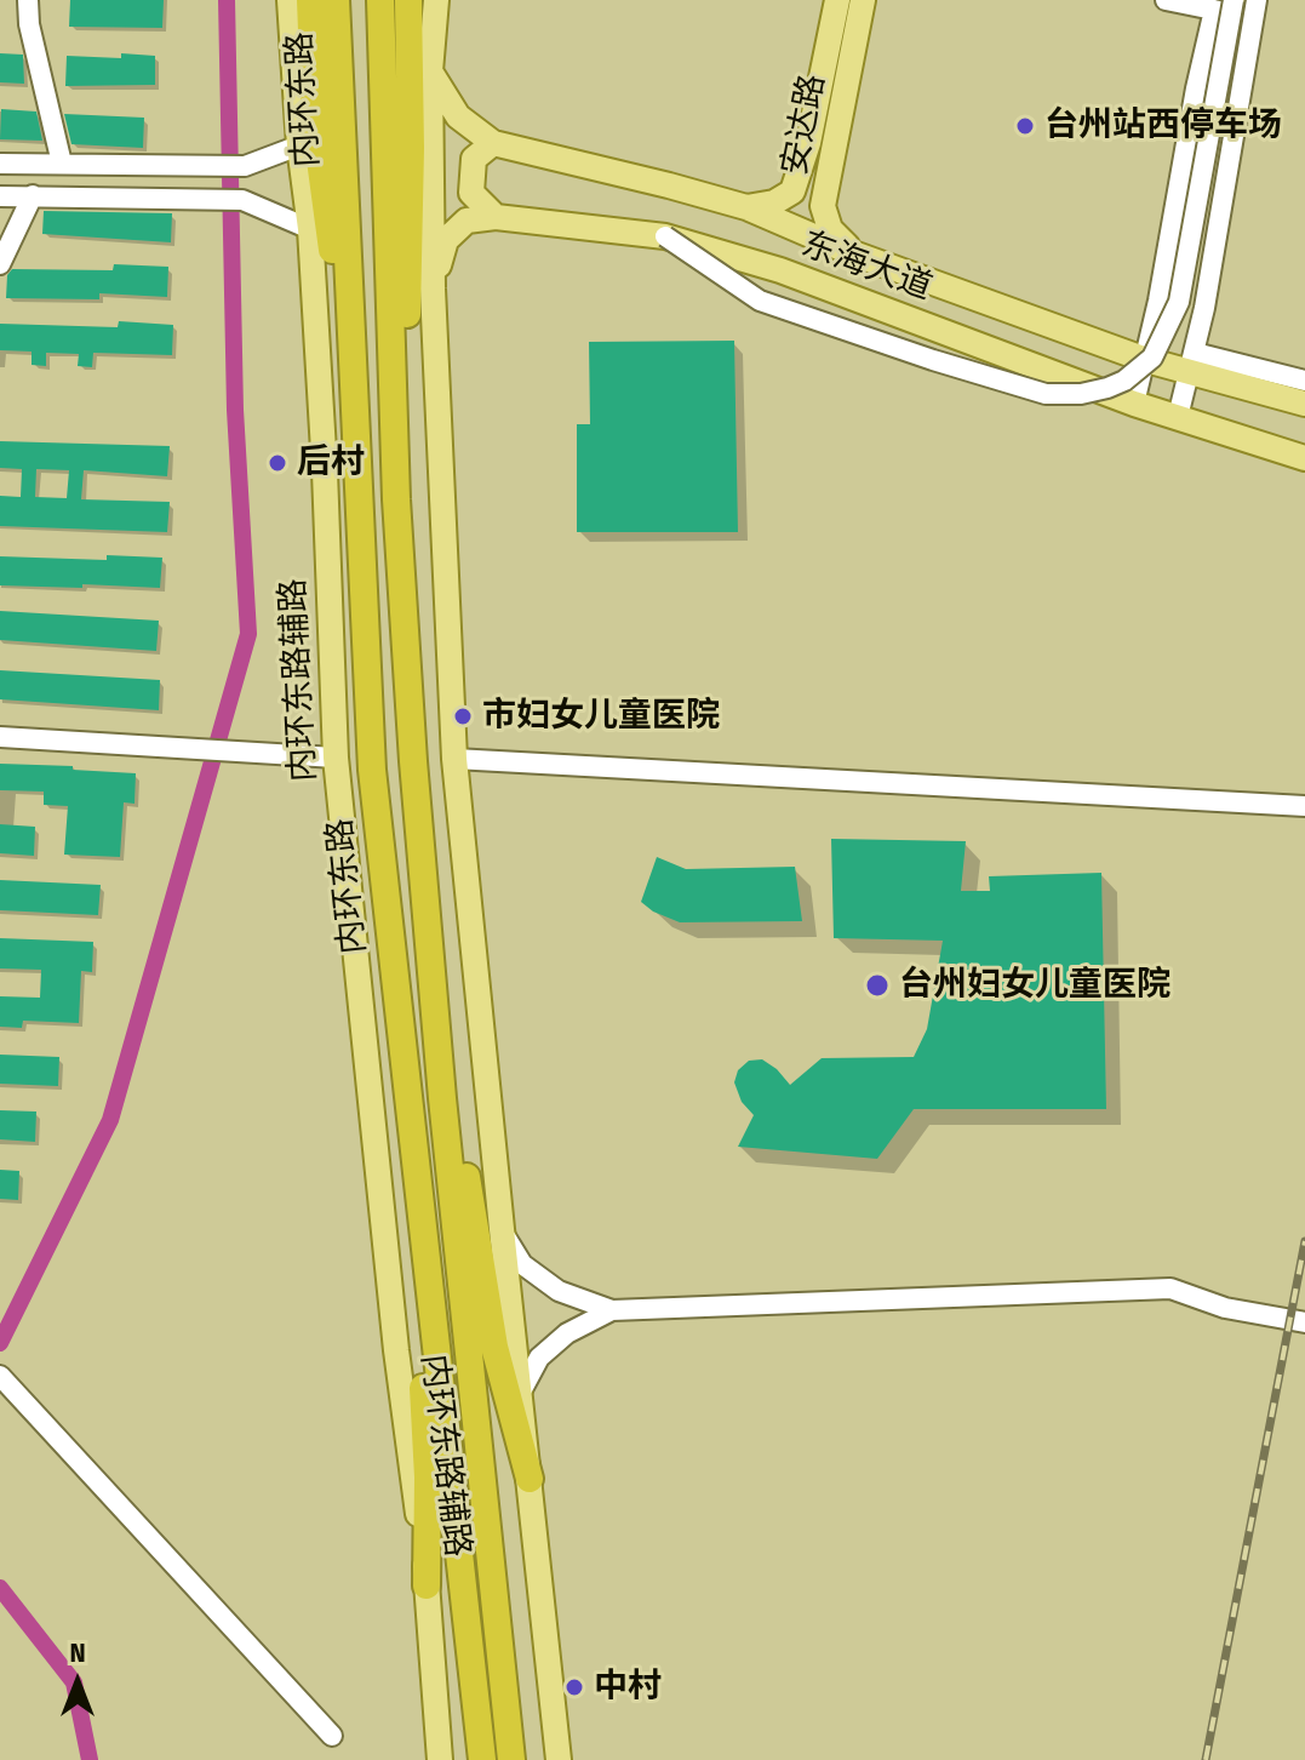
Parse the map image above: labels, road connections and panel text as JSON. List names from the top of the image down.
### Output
{
  "streets": {
    "highway": ["内环东路"],
    "main road": ["安达路", "东海大道", "内环东路辅路"]
  },
  "crossings": [
    ["安达路", "东海大道"]
  ],
  "places": [
    "台州站西停车场",
    "后村",
    "市妇女儿童医院",
    "台州妇女儿童医院",
    "中村"
  ],
  "north": "top"
}
